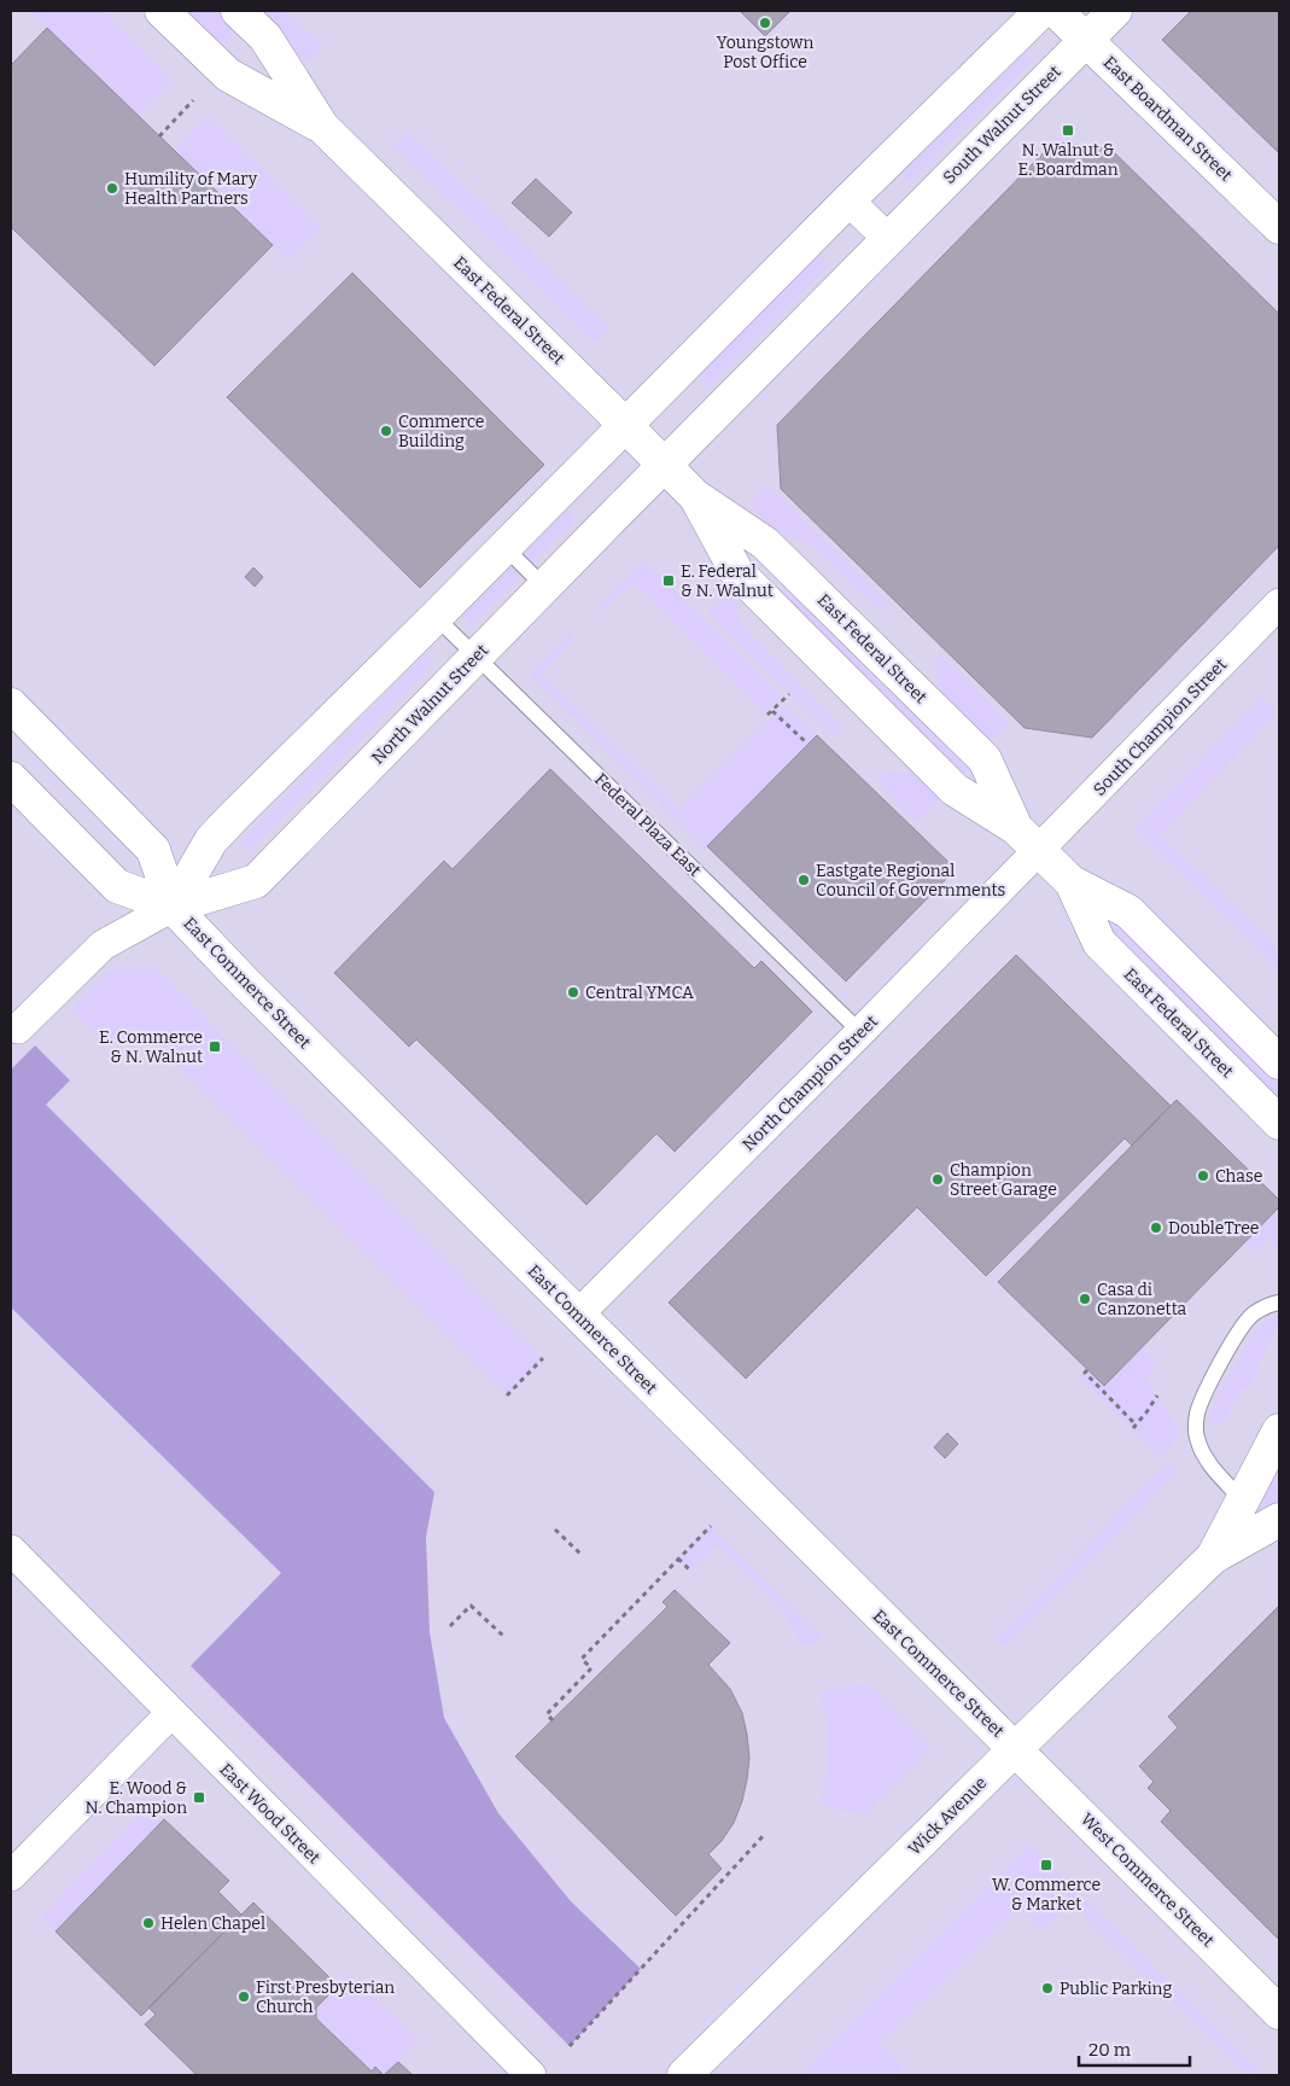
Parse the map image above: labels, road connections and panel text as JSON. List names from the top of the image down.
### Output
{
  "streets": {
    "street": [
      "East Boardman Street",
      "South Walnut Street",
      "East Federal Street",
      "North Walnut Street",
      "South Champion Street",
      "East Commerce Street",
      "North Champion Street",
      "East Wood Street",
      "Wick Avenue",
      "West Commerce Street"
    ],
    "lane": ["Federal Plaza East"]
  },
  "crossings": [
    ["East Boardman Street", "South Walnut Street"],
    ["South Walnut Street", "East Federal Street"],
    ["South Walnut Street", "North Walnut Street"],
    ["East Federal Street", "North Walnut Street"],
    ["East Federal Street", "South Champion Street"],
    ["East Federal Street", "North Champion Street"],
    ["North Walnut Street", "Federal Plaza East"],
    ["North Walnut Street", "East Commerce Street"],
    ["South Champion Street", "North Champion Street"],
    ["Federal Plaza East", "North Champion Street"],
    ["East Commerce Street", "North Champion Street"],
    ["East Commerce Street", "Wick Avenue"],
    ["East Commerce Street", "West Commerce Street"],
    ["Wick Avenue", "West Commerce Street"]
  ],
  "places": {
    "other": [
      "Youngstown Post Office",
      "Humility of Mary Health Partners",
      "Commerce Building",
      "Eastgate Regional Council of Governments",
      "Central YMCA",
      "Chase",
      "Champion Street Garage",
      "DoubleTree",
      "Casa di Canzonetta",
      "Helen Chapel",
      "Public Parking",
      "First Presbyterian Church"
    ],
    "transit": [
      "N. Walnut & E. Boardman",
      "E. Federal & N. Walnut",
      "E. Commerce & N. Walnut",
      "E. Wood & N. Champion",
      "W. Commerce & Market"
    ]
  },
  "scale_bar": "20 m"
}
